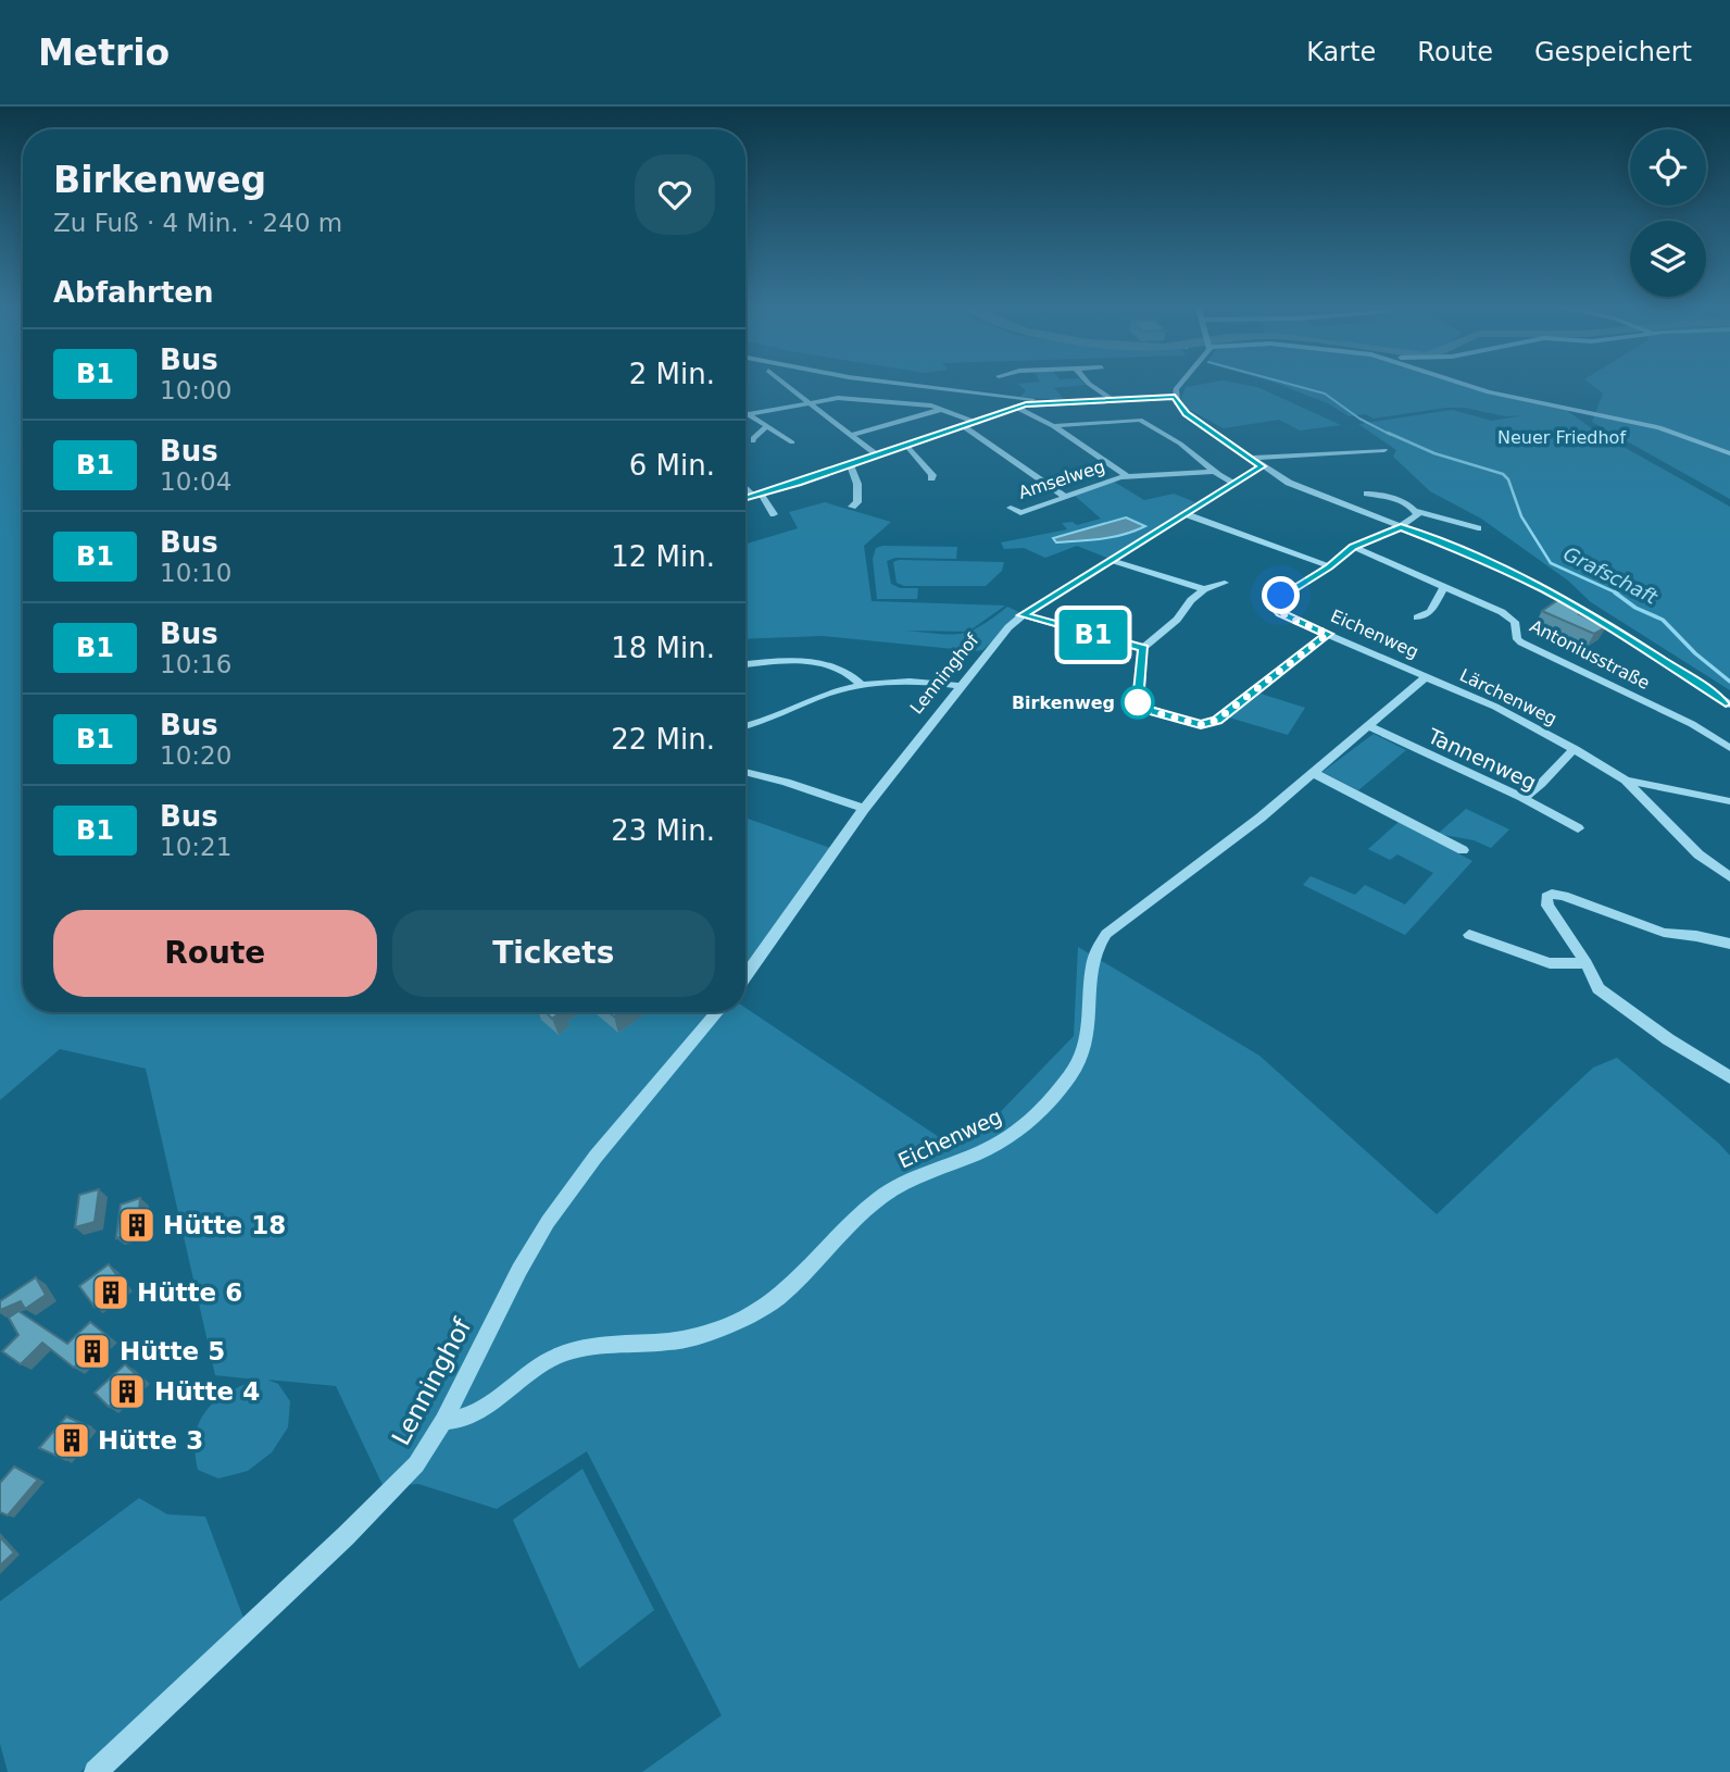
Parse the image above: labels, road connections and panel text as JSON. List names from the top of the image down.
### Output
{
  "streets": {
    "street": [
      "Amselweg",
      "Eichenweg",
      "Antoniusstraße",
      "Lenninghof",
      "Lärchenweg",
      "Tannenweg"
    ]
  },
  "crossings": [
    ["Eichenweg", "Antoniusstraße"],
    ["Eichenweg", "Lenninghof"],
    ["Eichenweg", "Lärchenweg"],
    ["Eichenweg", "Tannenweg"],
    ["Lärchenweg", "Tannenweg"]
  ],
  "water": ["Grafschaft"],
  "parks": ["Neuer Friedhof"],
  "places": {
    "other": ["Birkenweg"],
    "building": [
      "Hütte 18",
      "Hütte 6",
      "Hütte 5",
      "Hütte 4",
      "Hütte 3"
    ]
  },
  "lines": ["bus line B1"],
  "page": {
    "header": "Metrio",
    "nav": ["Karte", "Route", "Gespeichert"],
    "on_map": "B1",
    "heading": [
      ["Birkenweg", "Zu Fuß · 4 Min. · 240 m"],
      "Abfahrten"
    ],
    "list": [
      {
        "mark": "B1",
        "name": "Bus",
        "note": "10:00",
        "value": "2 Min."
      },
      {
        "mark": "B1",
        "name": "Bus",
        "note": "10:04",
        "value": "6 Min."
      },
      {
        "mark": "B1",
        "name": "Bus",
        "note": "10:10",
        "value": "12 Min."
      },
      {
        "mark": "B1",
        "name": "Bus",
        "note": "10:16",
        "value": "18 Min."
      },
      {
        "mark": "B1",
        "name": "Bus",
        "note": "10:20",
        "value": "22 Min."
      },
      {
        "mark": "B1",
        "name": "Bus",
        "note": "10:21",
        "value": "23 Min."
      }
    ],
    "buttons": ["Route", "Tickets"]
  }
}
